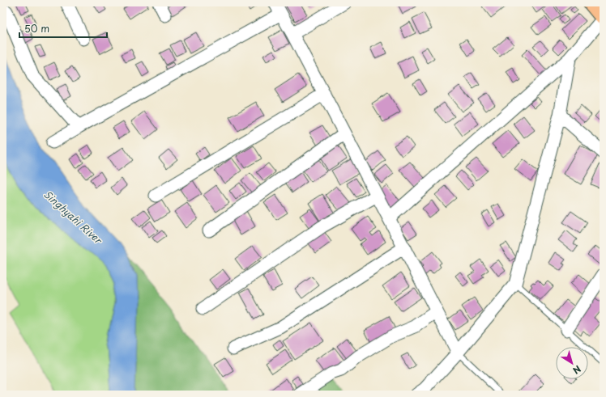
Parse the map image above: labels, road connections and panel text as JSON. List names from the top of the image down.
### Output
{
  "water": ["Singhyahi River"],
  "scale_bar": "50 m",
  "north": "bottom right"
}
